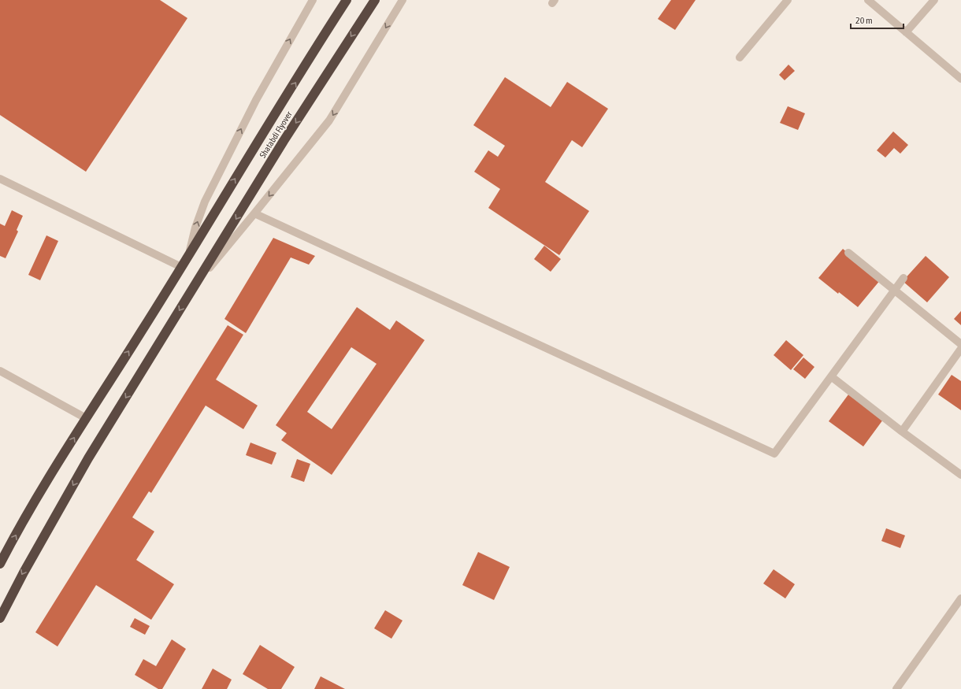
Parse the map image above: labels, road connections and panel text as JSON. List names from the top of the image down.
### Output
{
  "streets": {
    "highway": ["Shatabdi Flyover"]
  },
  "scale_bar": "20 m"
}
